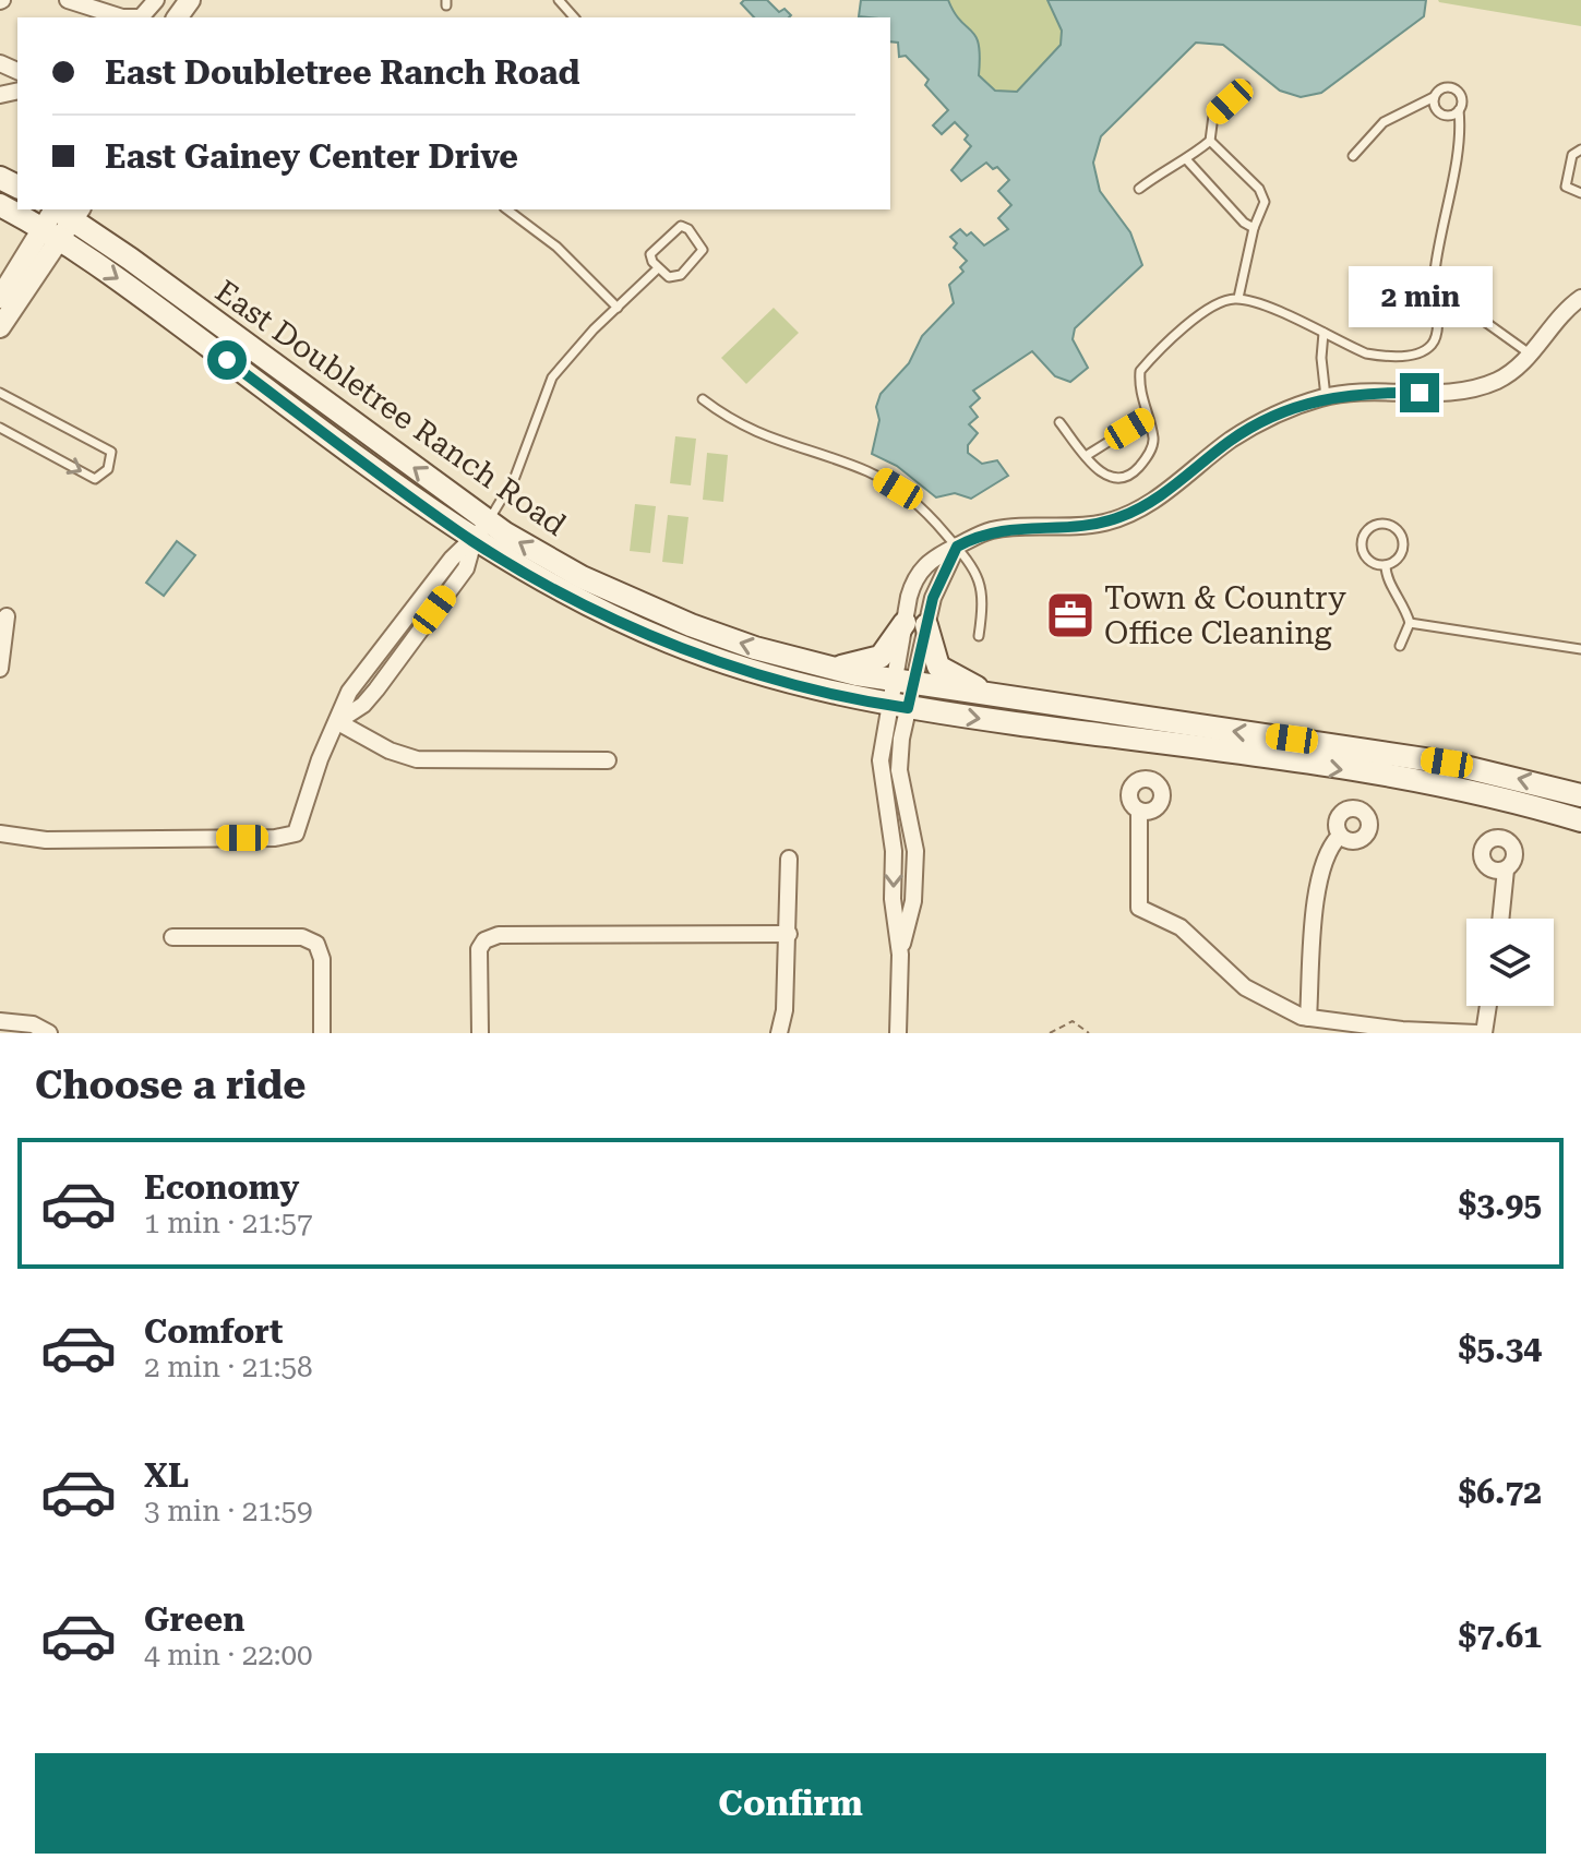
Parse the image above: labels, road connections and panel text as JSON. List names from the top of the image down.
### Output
{
  "streets": {
    "main road": ["East Doubletree Ranch Road"]
  },
  "places": {
    "office": ["Town & Country Office Cleaning"]
  },
  "page": {
    "banner": ["East Doubletree Ranch Road", "East Gainey Center Drive"],
    "bubble": "2 min",
    "heading": "Choose a ride",
    "list": [
      {
        "name": "Economy",
        "note": "1 min · 21:57",
        "value": "$3.95"
      },
      {
        "name": "Comfort",
        "note": "2 min · 21:58",
        "value": "$5.34"
      },
      {
        "name": "XL",
        "note": "3 min · 21:59",
        "value": "$6.72"
      },
      {
        "name": "Green",
        "note": "4 min · 22:00",
        "value": "$7.61"
      }
    ],
    "buttons": "Confirm"
  }
}
